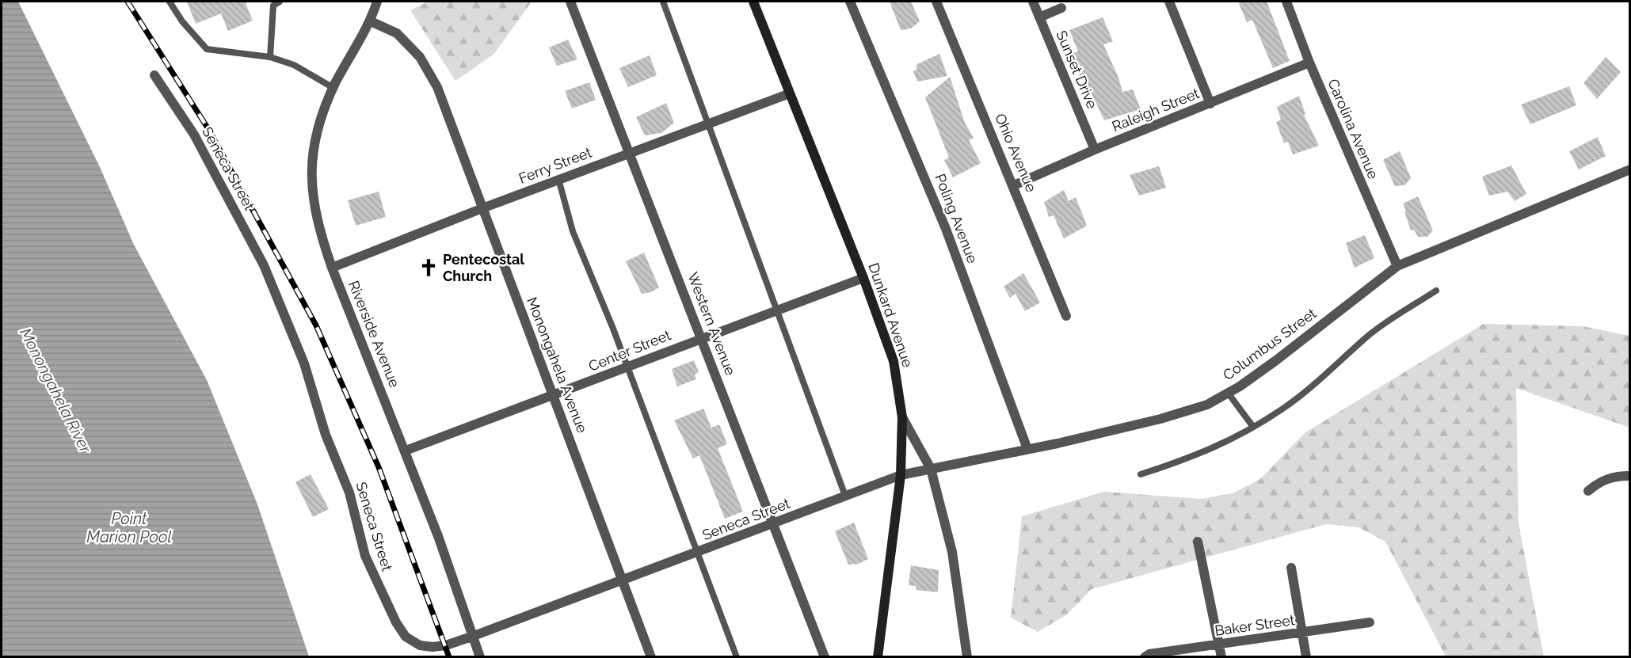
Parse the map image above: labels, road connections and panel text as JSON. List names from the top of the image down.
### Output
{
  "streets": {
    "main road": ["Dunkard Avenue"],
    "street": [
      "Sunset Drive",
      "Raleigh Street",
      "Carolina Avenue",
      "Ohio Avenue",
      "Ferry Street",
      "Seneca Street",
      "Poling Avenue",
      "Western Avenue",
      "Riverside Avenue",
      "Columbus Street",
      "Center Street",
      "Monongahela Avenue",
      "Baker Street"
    ]
  },
  "crossings": [
    ["Sunset Drive", "Raleigh Street"],
    ["Raleigh Street", "Carolina Avenue"],
    ["Raleigh Street", "Ohio Avenue"],
    ["Carolina Avenue", "Columbus Street"],
    ["Ferry Street", "Dunkard Avenue"],
    ["Ferry Street", "Western Avenue"],
    ["Ferry Street", "Riverside Avenue"],
    ["Ferry Street", "Monongahela Avenue"],
    ["Seneca Street", "Dunkard Avenue"],
    ["Seneca Street", "Western Avenue"],
    ["Seneca Street", "Riverside Avenue"],
    ["Seneca Street", "Columbus Street"],
    ["Seneca Street", "Monongahela Avenue"],
    ["Poling Avenue", "Columbus Street"],
    ["Dunkard Avenue", "Columbus Street"],
    ["Dunkard Avenue", "Center Street"],
    ["Western Avenue", "Center Street"],
    ["Riverside Avenue", "Center Street"],
    ["Riverside Avenue", "Monongahela Avenue"],
    ["Center Street", "Monongahela Avenue"]
  ],
  "water": ["Monongahela River", "Point Marion Pool"],
  "places": {
    "church": ["Pentecostal Church"]
  }
}
